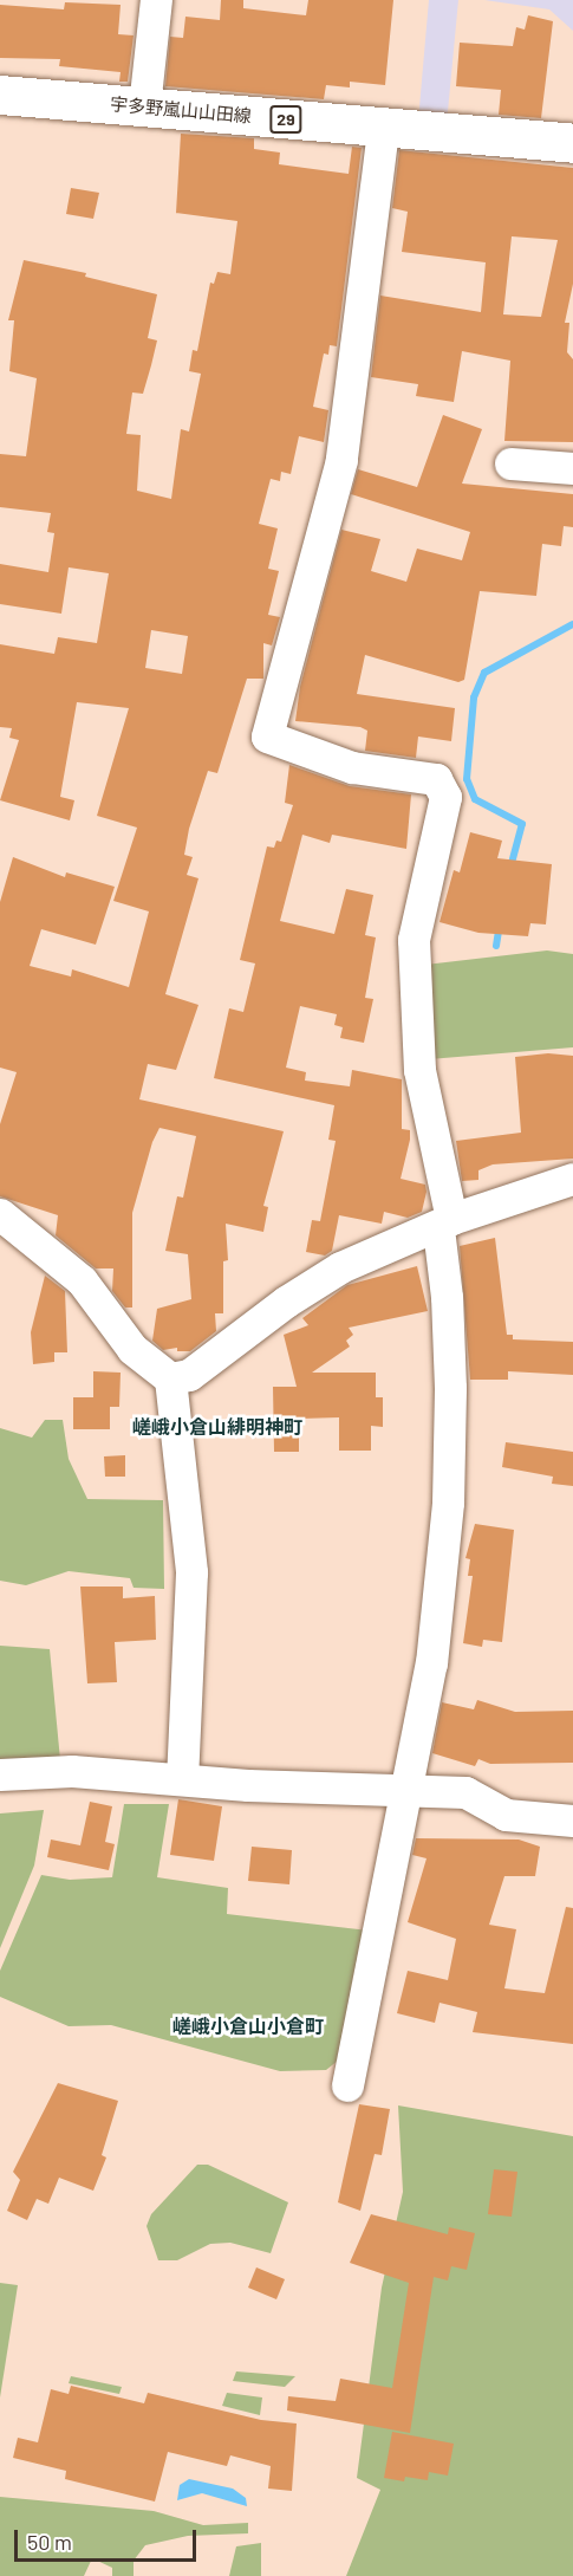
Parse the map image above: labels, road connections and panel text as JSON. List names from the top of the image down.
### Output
{
  "streets": {
    "main road": ["宇多野嵐山山田線", "29"]
  },
  "districts": ["嵯峨小倉山緋明神町", "嵯峨小倉山小倉町"],
  "scale_bar": "50 m"
}
